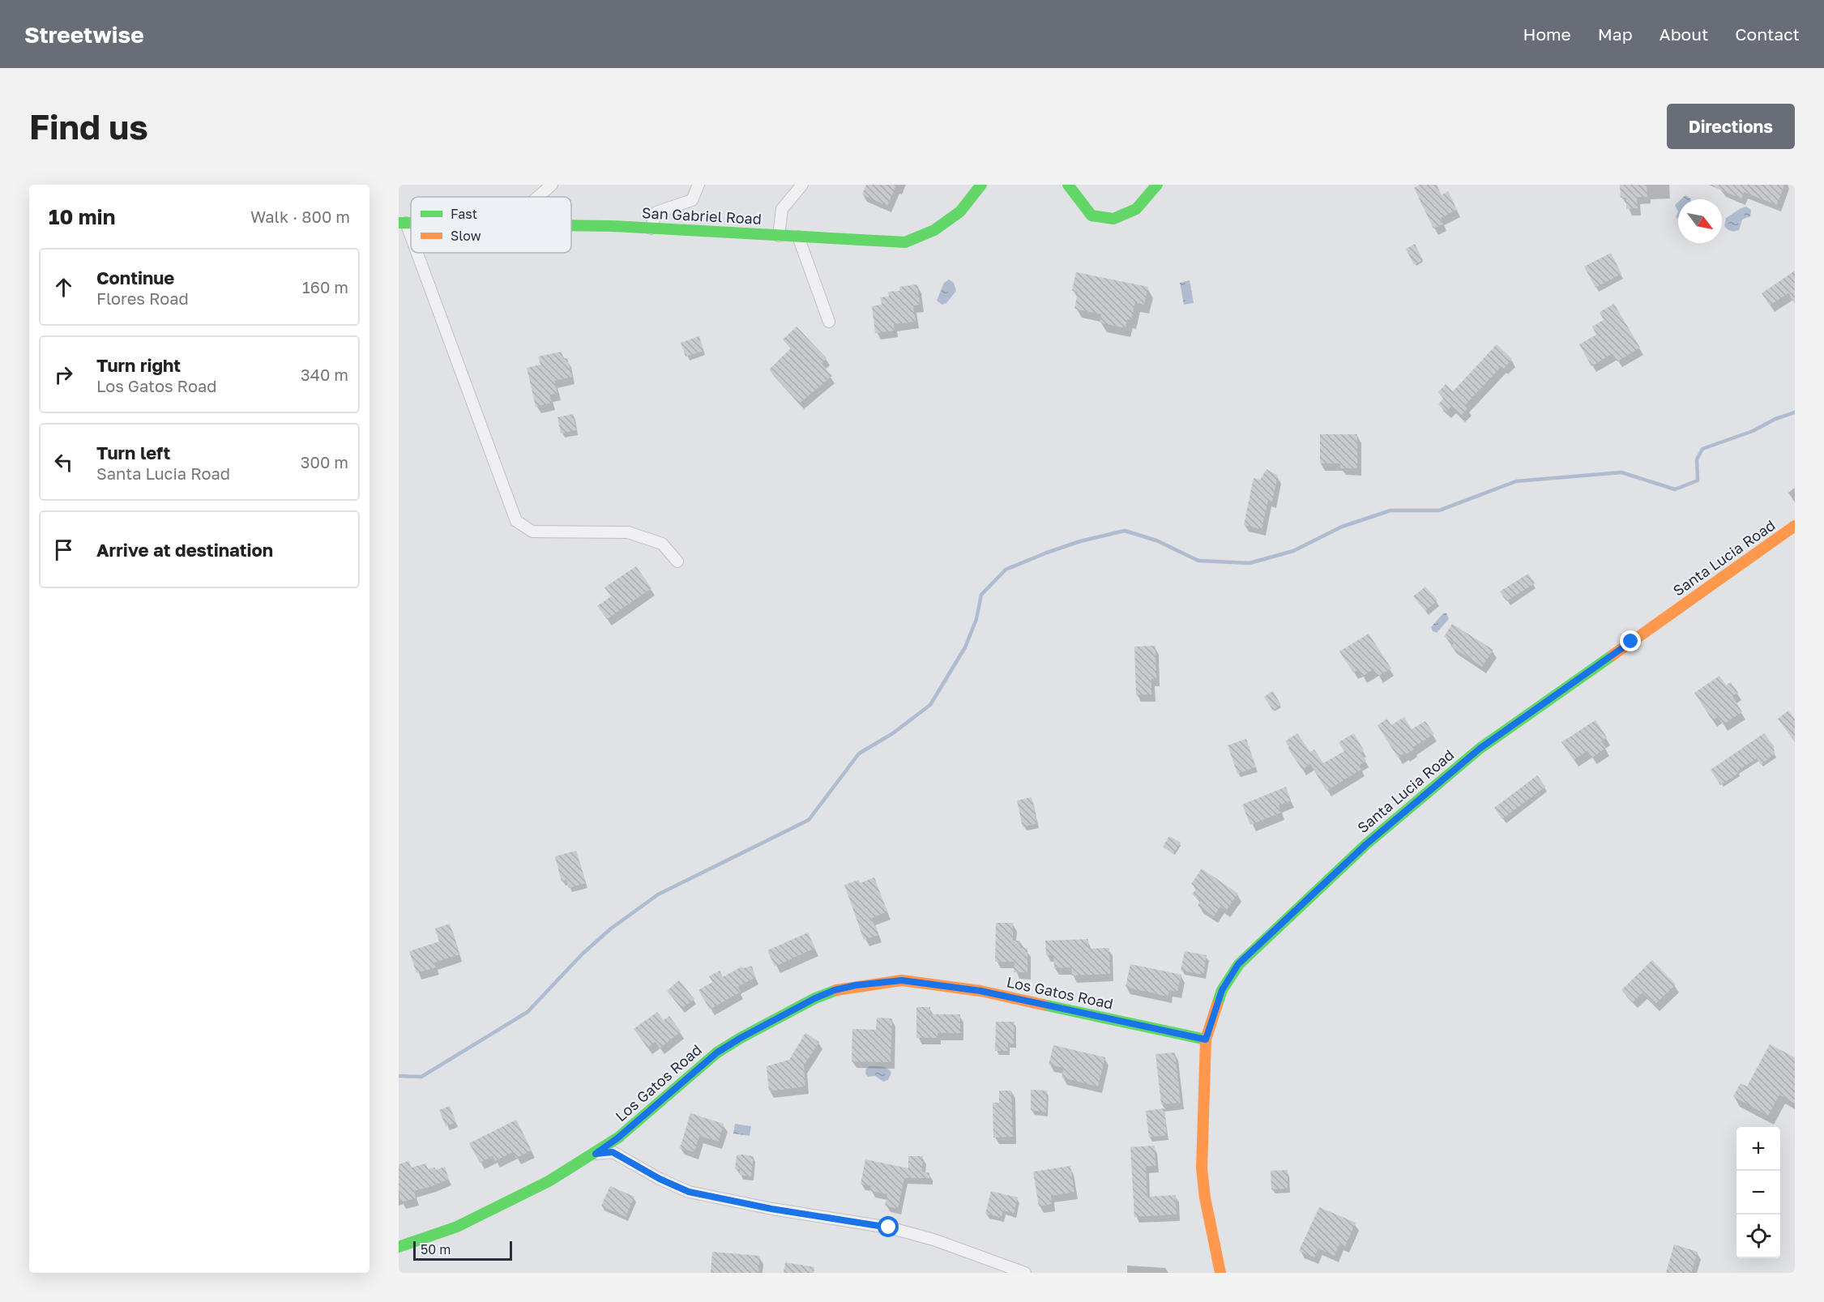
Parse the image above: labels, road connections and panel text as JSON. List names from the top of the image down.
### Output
{
  "streets": {
    "street": ["San Gabriel Road", "Santa Lucia Road", "Los Gatos Road"]
  },
  "crossings": [
    ["Santa Lucia Road", "Los Gatos Road"]
  ],
  "legend": ["Fast", "Slow"],
  "scale_bar": "50 m",
  "north": "bottom right",
  "page": {
    "header": "Streetwise",
    "nav": [
      "Home",
      "Map",
      "About",
      "Contact"
    ],
    "buttons": "Directions",
    "title": "Find us",
    "heading": ["10 min", "Walk · 800 m"],
    "list": [
      ["Continue", "Flores Road", "160 m"],
      ["Turn right", "Los Gatos Road", "340 m"],
      ["Turn left", "Santa Lucia Road", "300 m"],
      "Arrive at destination"
    ],
    "map_buttons": ["+", "−"],
    "scale": "50 m"
  }
}
